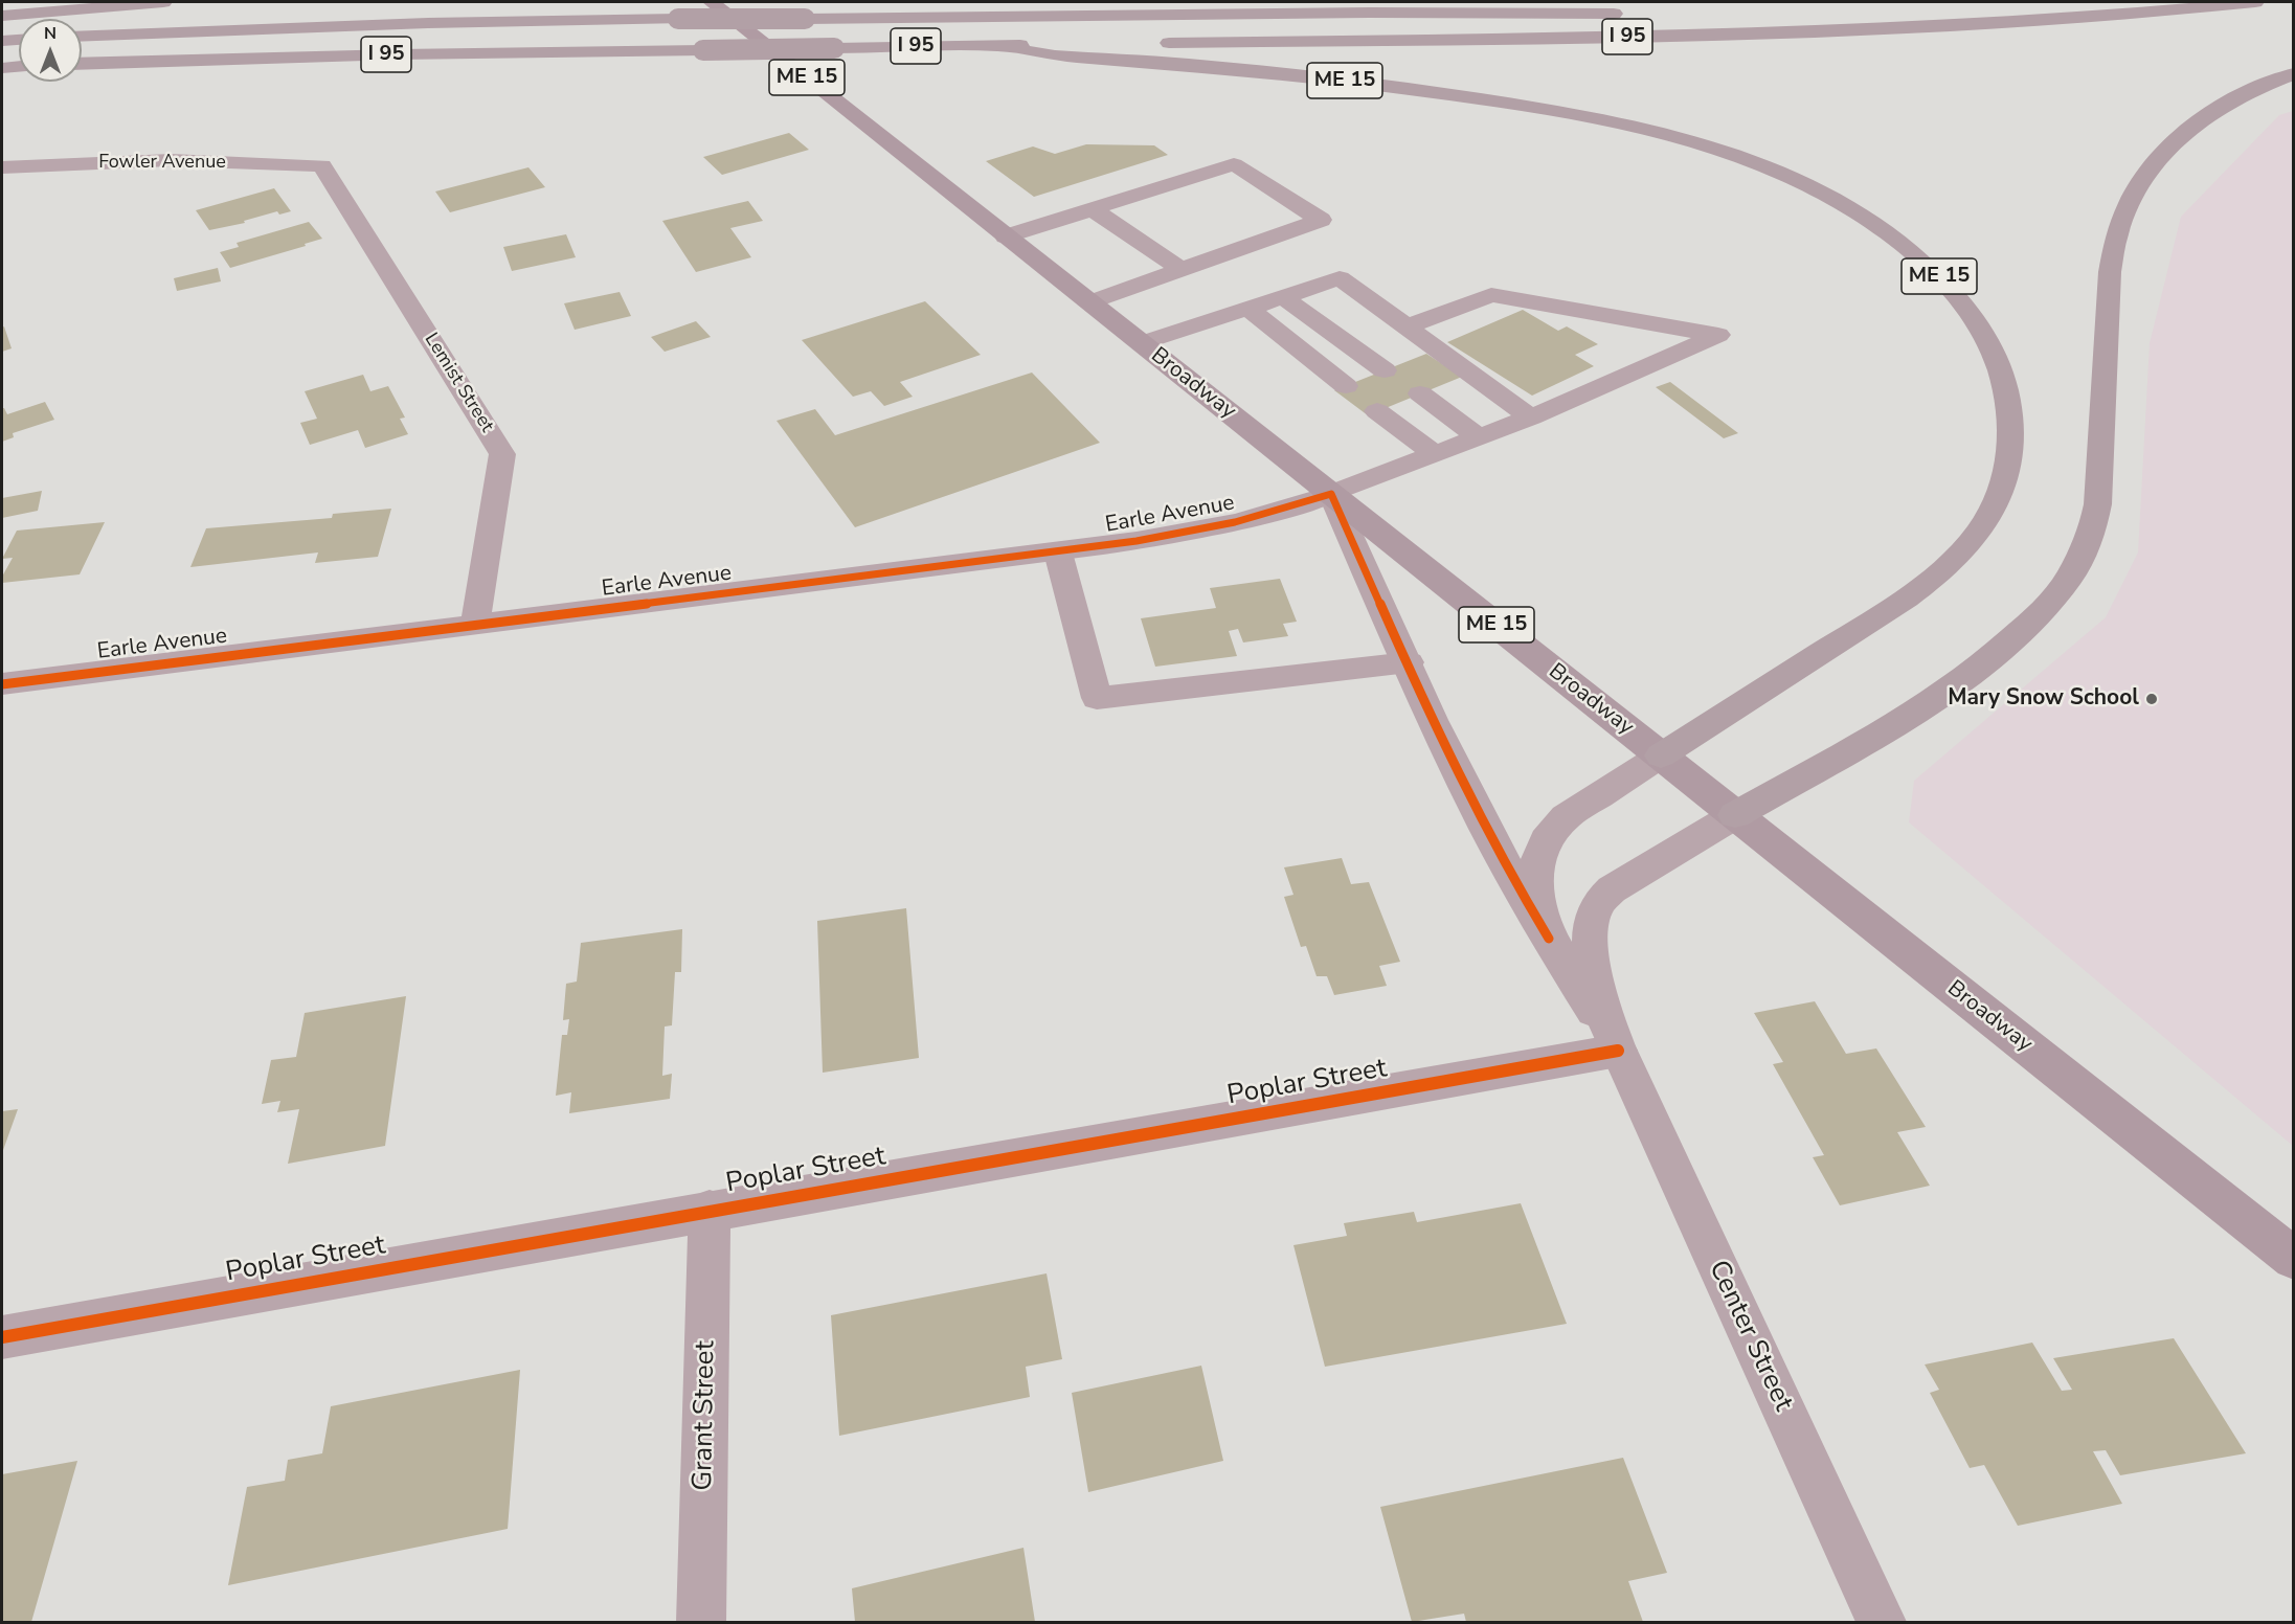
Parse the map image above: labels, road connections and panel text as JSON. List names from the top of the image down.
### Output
{
  "streets": {
    "highway": ["I 95", "ME 15"],
    "main road": ["Broadway"],
    "street": [
      "Fowler Avenue",
      "Lemist Street",
      "Earle Avenue",
      "Poplar Street",
      "Center Street",
      "Grant Street"
    ]
  },
  "crossings": [
    ["I 95", "ME 15"],
    ["ME 15", "Broadway"],
    ["ME 15", "Center Street"],
    ["Fowler Avenue", "Lemist Street"],
    ["Lemist Street", "Earle Avenue"],
    ["Broadway", "Earle Avenue"],
    ["Broadway", "Center Street"],
    ["Poplar Street", "Center Street"],
    ["Poplar Street", "Grant Street"]
  ],
  "places": ["Mary Snow School"],
  "north": "top"
}
